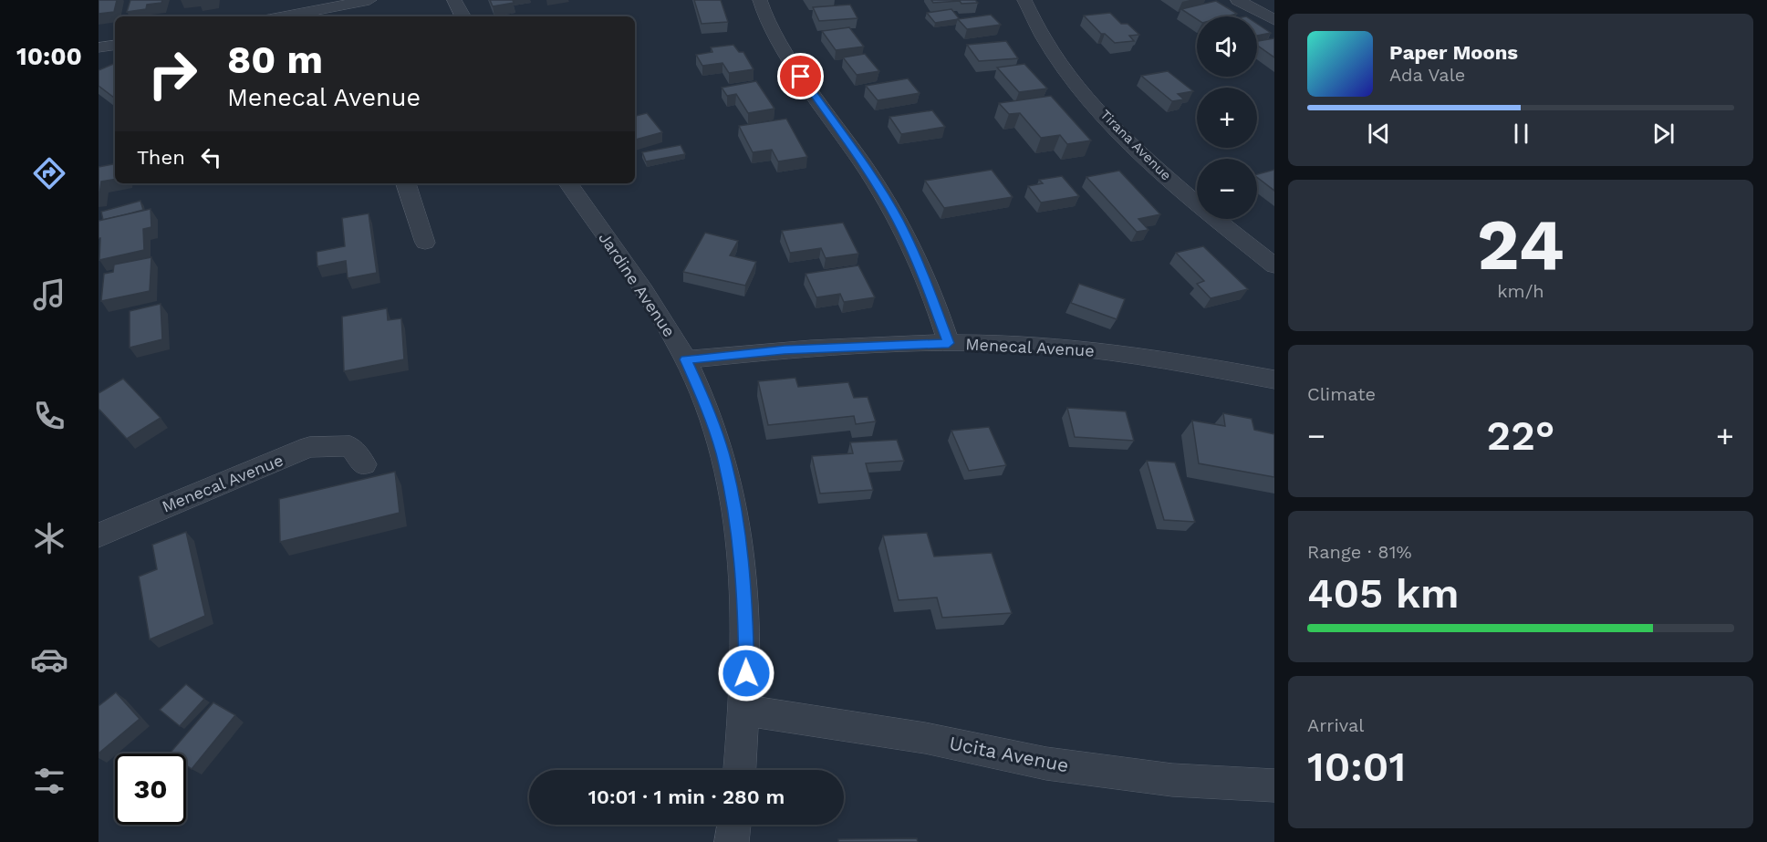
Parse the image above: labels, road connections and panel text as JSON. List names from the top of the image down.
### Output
{
  "streets": {
    "street": [
      "Tirana Avenue",
      "Jardine Avenue",
      "Menecal Avenue",
      "Ucita Avenue"
    ]
  },
  "crossings": [
    ["Jardine Avenue", "Menecal Avenue"],
    ["Jardine Avenue", "Ucita Avenue"]
  ],
  "page": {
    "tabs": "10:00",
    "map_buttons": ["+", "−"],
    "turn": ["80 m", "Menecal Avenue"],
    "song": ["Paper Moons", "Ada Vale"],
    "then": "Then",
    "tile": [
      ["24", "km/h"],
      "Climate",
      ["Range · 81%", "405 km"],
      ["Arrival", "10:01"]
    ],
    "heat": ["−", "22°", "+"],
    "limit": "30",
    "trip": "10:01 · 1 min · 280 m"
  }
}
